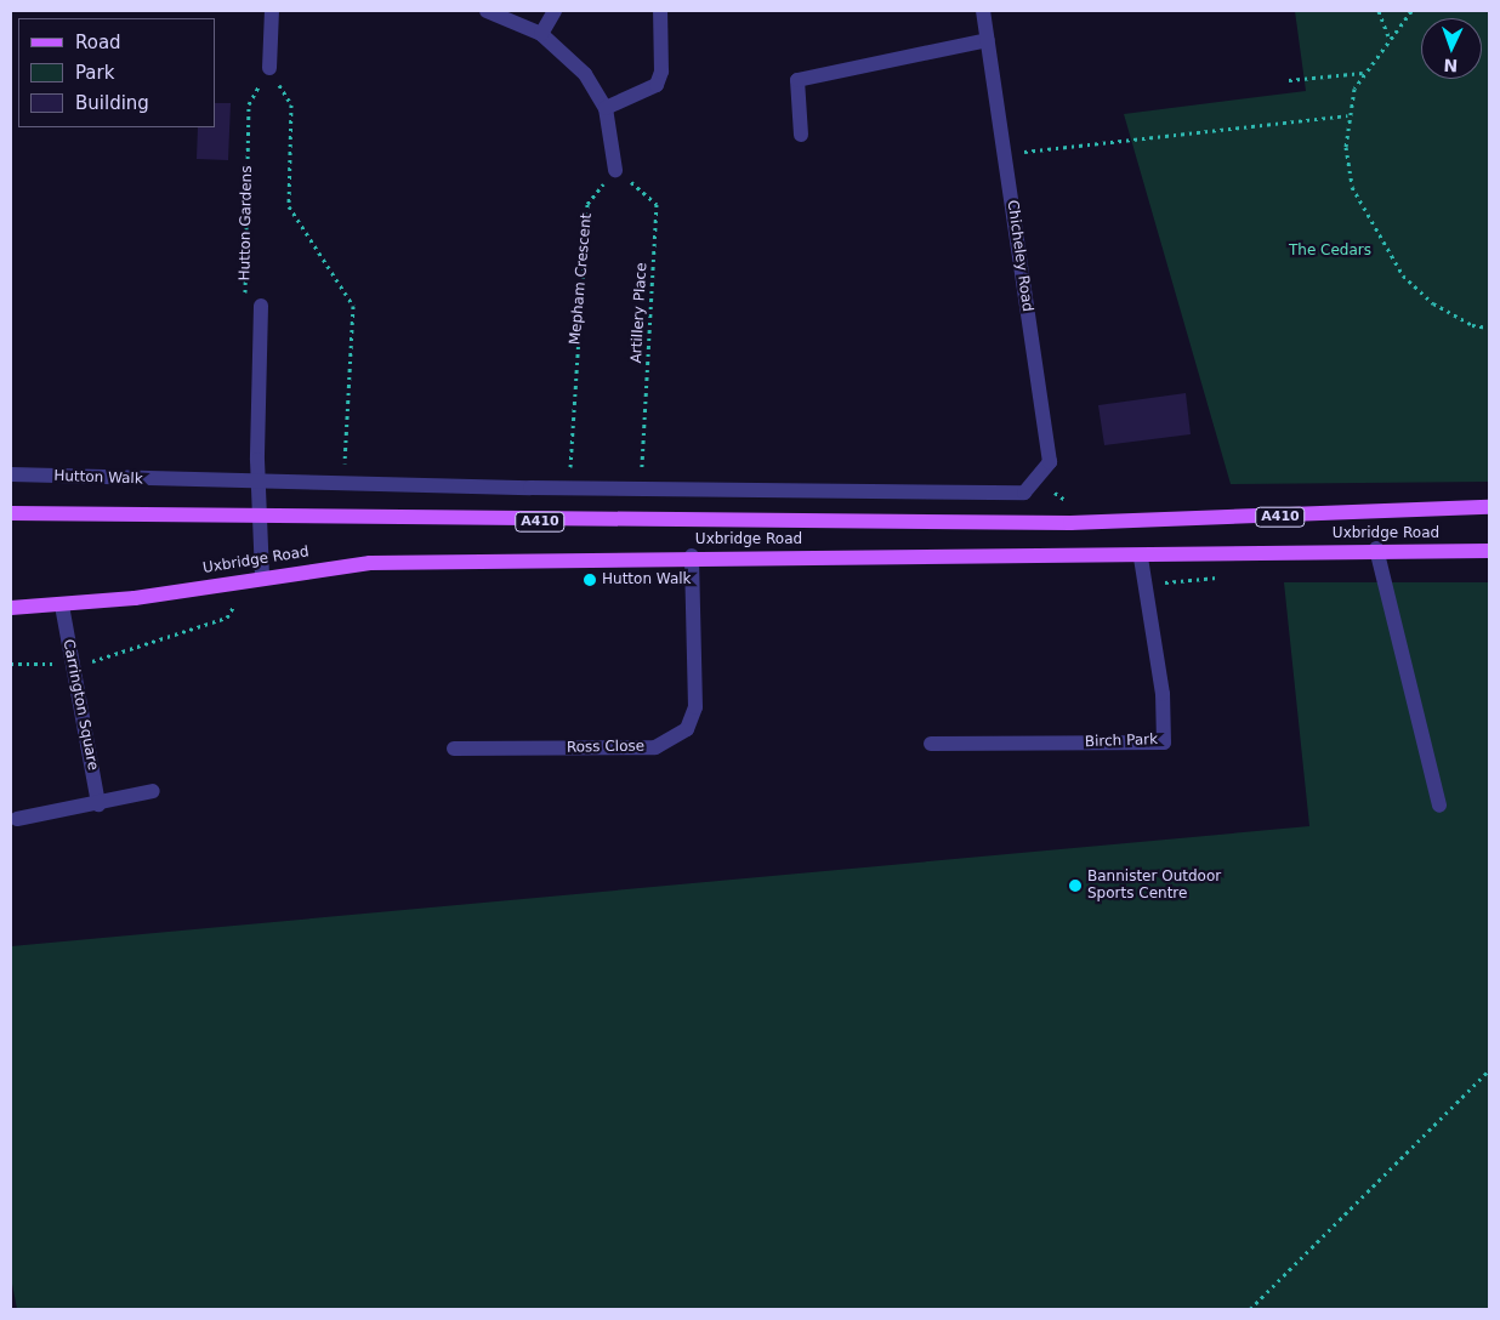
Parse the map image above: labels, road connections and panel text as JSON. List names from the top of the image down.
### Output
{
  "streets": {
    "main road": ["A410", "Uxbridge Road"],
    "street": [
      "Chicheley Road",
      "Hutton Walk",
      "Carrington Square",
      "Birch Park",
      "Ross Close"
    ],
    "path": ["Hutton Gardens", "Mepham Crescent", "Artillery Place"]
  },
  "crossings": [
    ["Chicheley Road", "Hutton Walk"],
    ["Mepham Crescent", "Artillery Place"],
    ["Uxbridge Road", "Carrington Square"],
    ["Uxbridge Road", "Birch Park"],
    ["Uxbridge Road", "Ross Close"]
  ],
  "parks": ["The Cedars"],
  "places": ["Hutton Walk", "Bannister Outdoor Sports Centre"],
  "legend": ["Road", "Park", "Building"],
  "north": "bottom"
}
